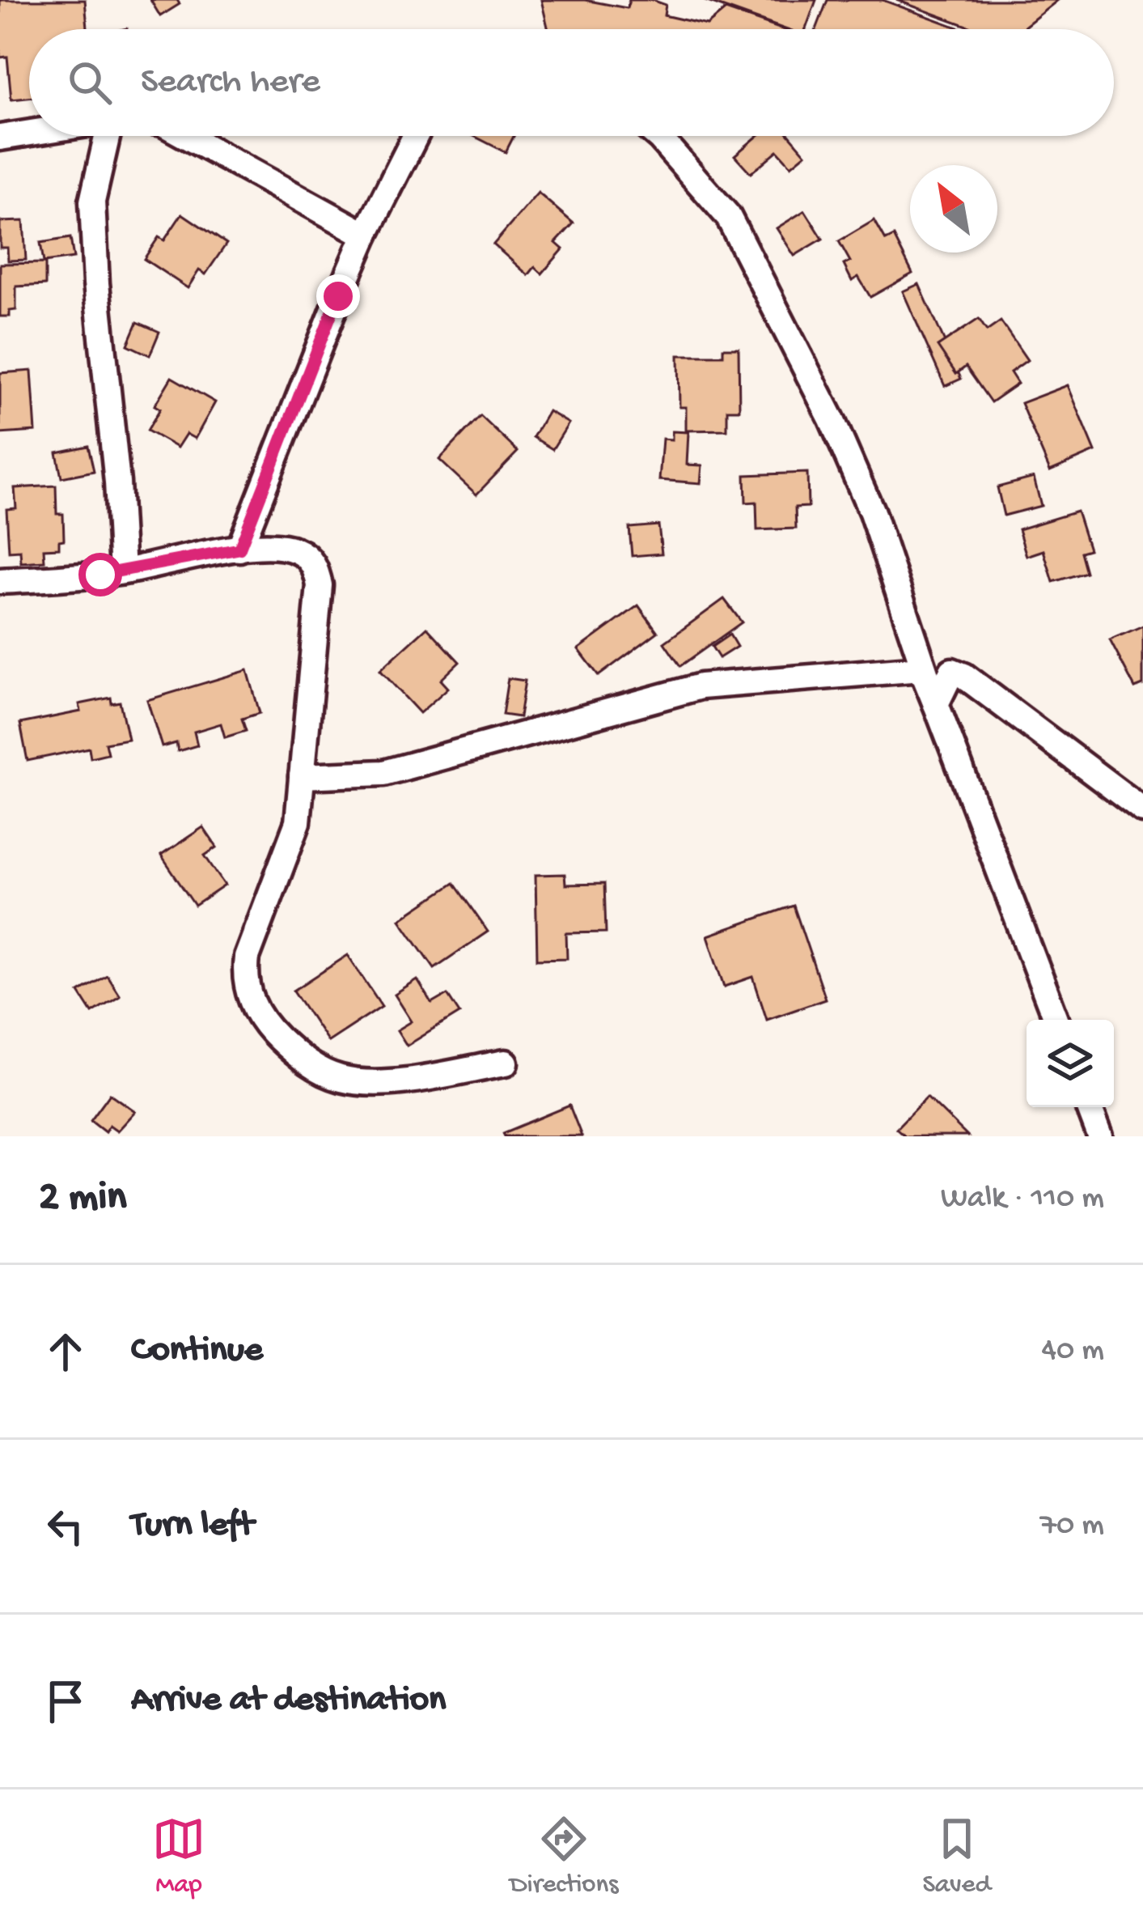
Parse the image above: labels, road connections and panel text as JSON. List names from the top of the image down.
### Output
{
  "north": "top left",
  "page": {
    "search": "Search here",
    "heading": ["2 min", "Walk · 110 m"],
    "list": [
      ["Continue", "40 m"],
      ["Turn left", "70 m"],
      "Arrive at destination"
    ],
    "nav": ["Map", "Directions", "Saved"]
  }
}
